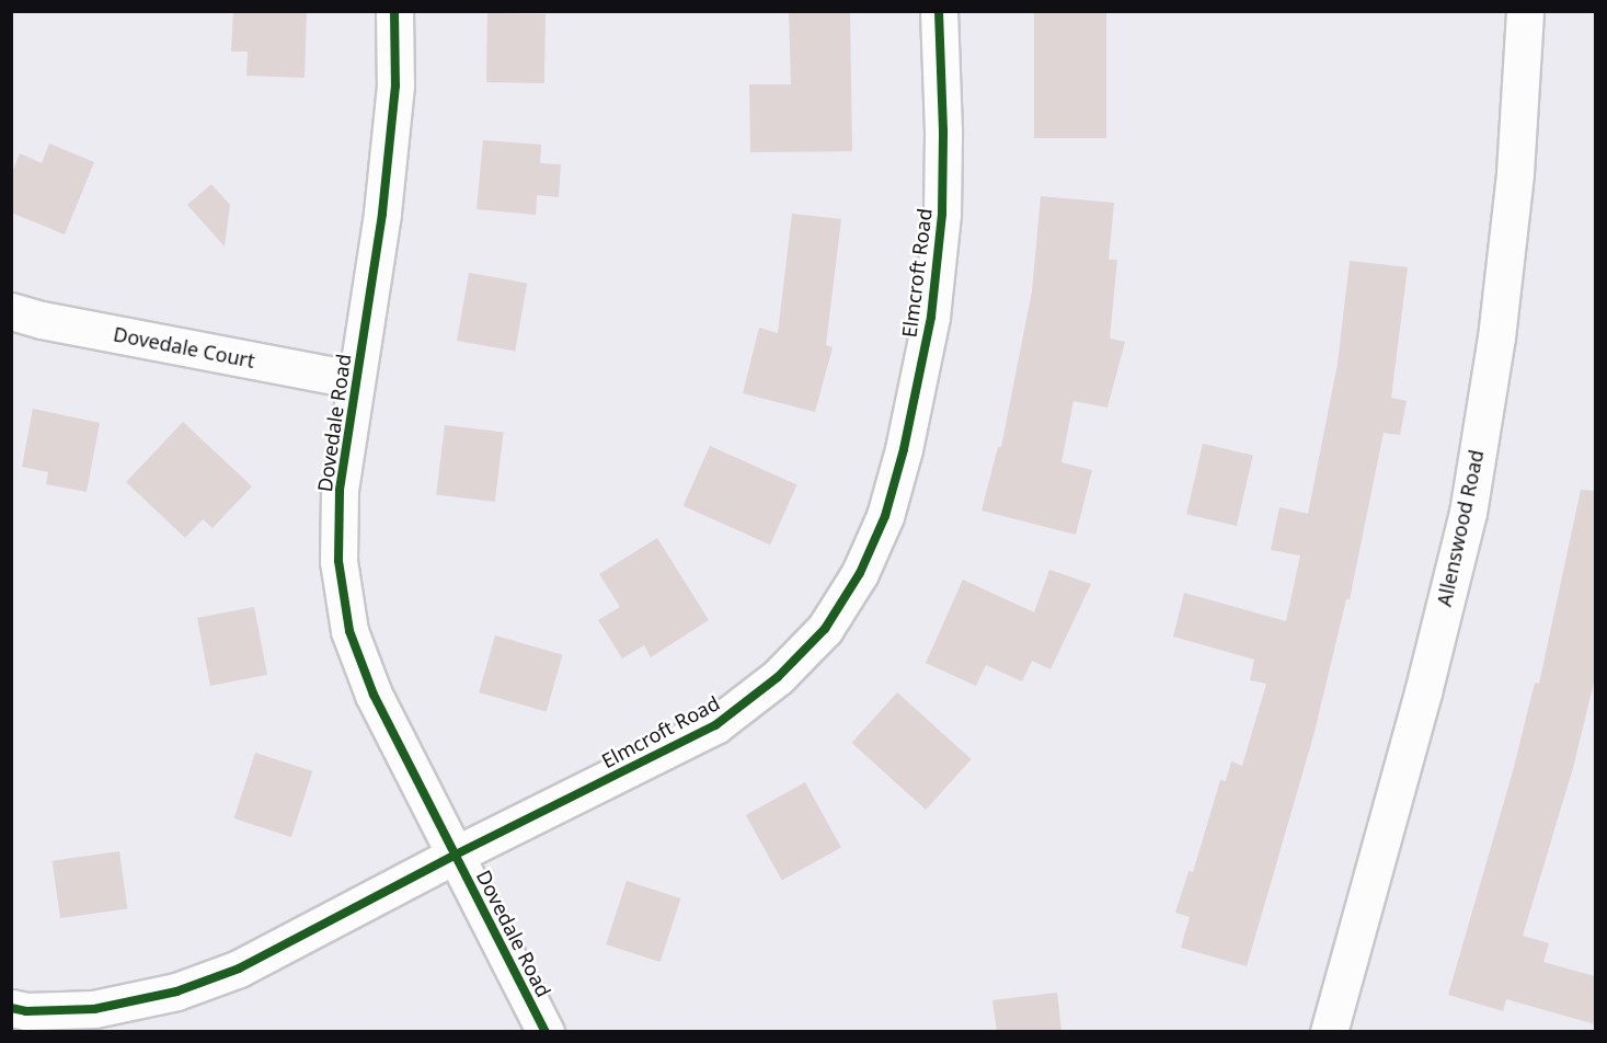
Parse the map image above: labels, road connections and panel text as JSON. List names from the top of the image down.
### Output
{
  "streets": {
    "street": [
      "Elmcroft Road",
      "Dovedale Court",
      "Dovedale Road",
      "Allenswood Road"
    ]
  },
  "crossings": [
    ["Elmcroft Road", "Dovedale Road"],
    ["Dovedale Court", "Dovedale Road"]
  ]
}
